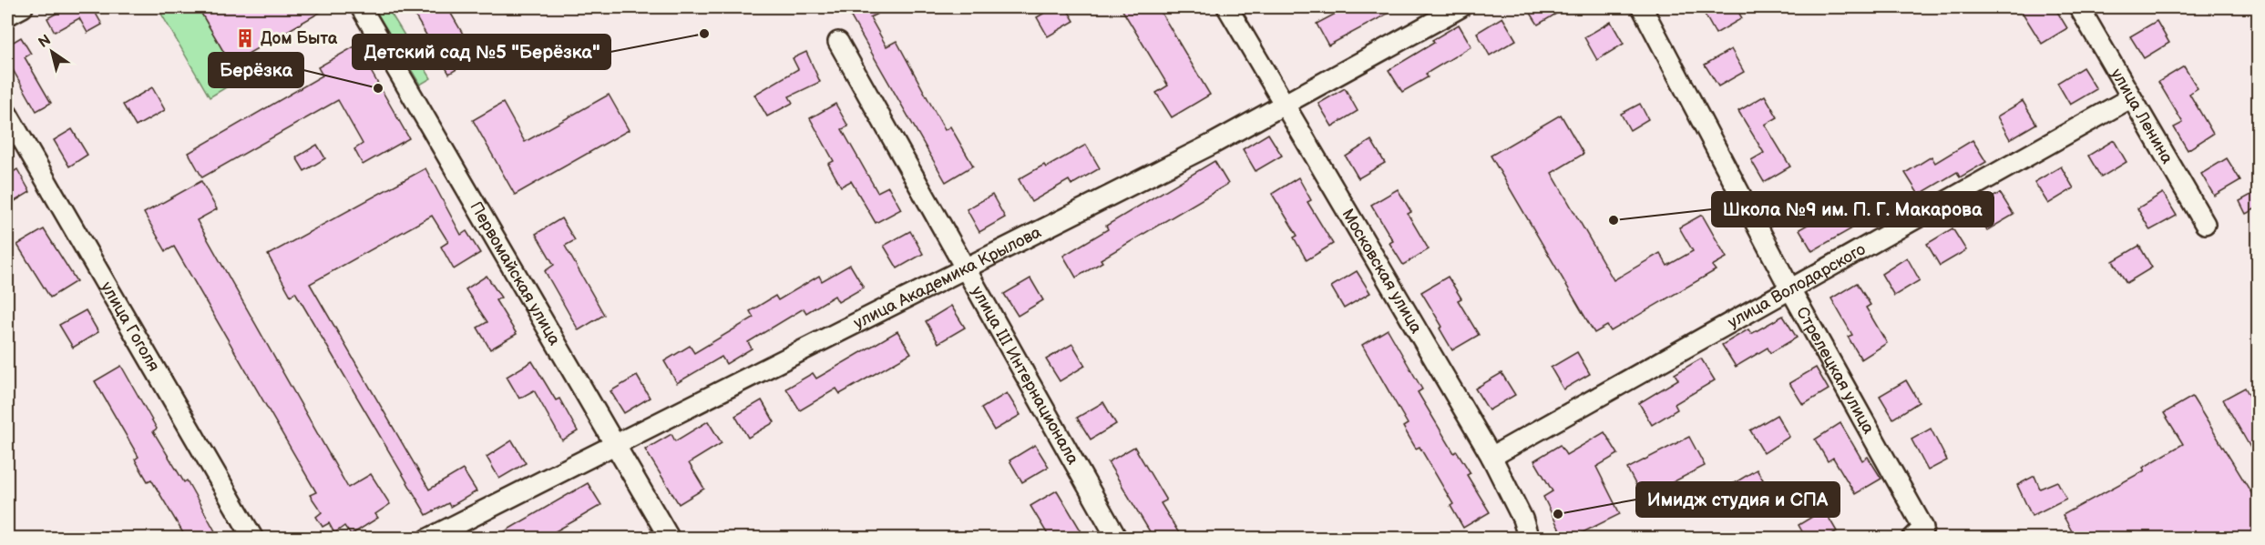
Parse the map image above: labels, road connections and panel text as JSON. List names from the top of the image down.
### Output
{
  "streets": {
    "street": [
      "улица Ленина",
      "Московская улица",
      "Первомайская улица",
      "улица Академика Крылова",
      "улица Володарского",
      "улица Гоголя",
      "Стрелецкая улица",
      "улица III Интернационала"
    ]
  },
  "crossings": [
    ["улица Ленина", "улица Володарского"],
    ["Московская улица", "улица Академика Крылова"],
    ["Московская улица", "улица Володарского"],
    ["Первомайская улица", "улица Академика Крылова"],
    ["улица Академика Крылова", "улица III Интернационала"],
    ["улица Володарского", "Стрелецкая улица"]
  ],
  "places": {
    "other": [
      "Детский сад №5 \"Берёзка\"",
      "Берёзка",
      "Школа №9 им. П. Г. Макарова",
      "Имидж студия и СПА"
    ],
    "building": ["Дом Быта"]
  },
  "north": "top left"
}
